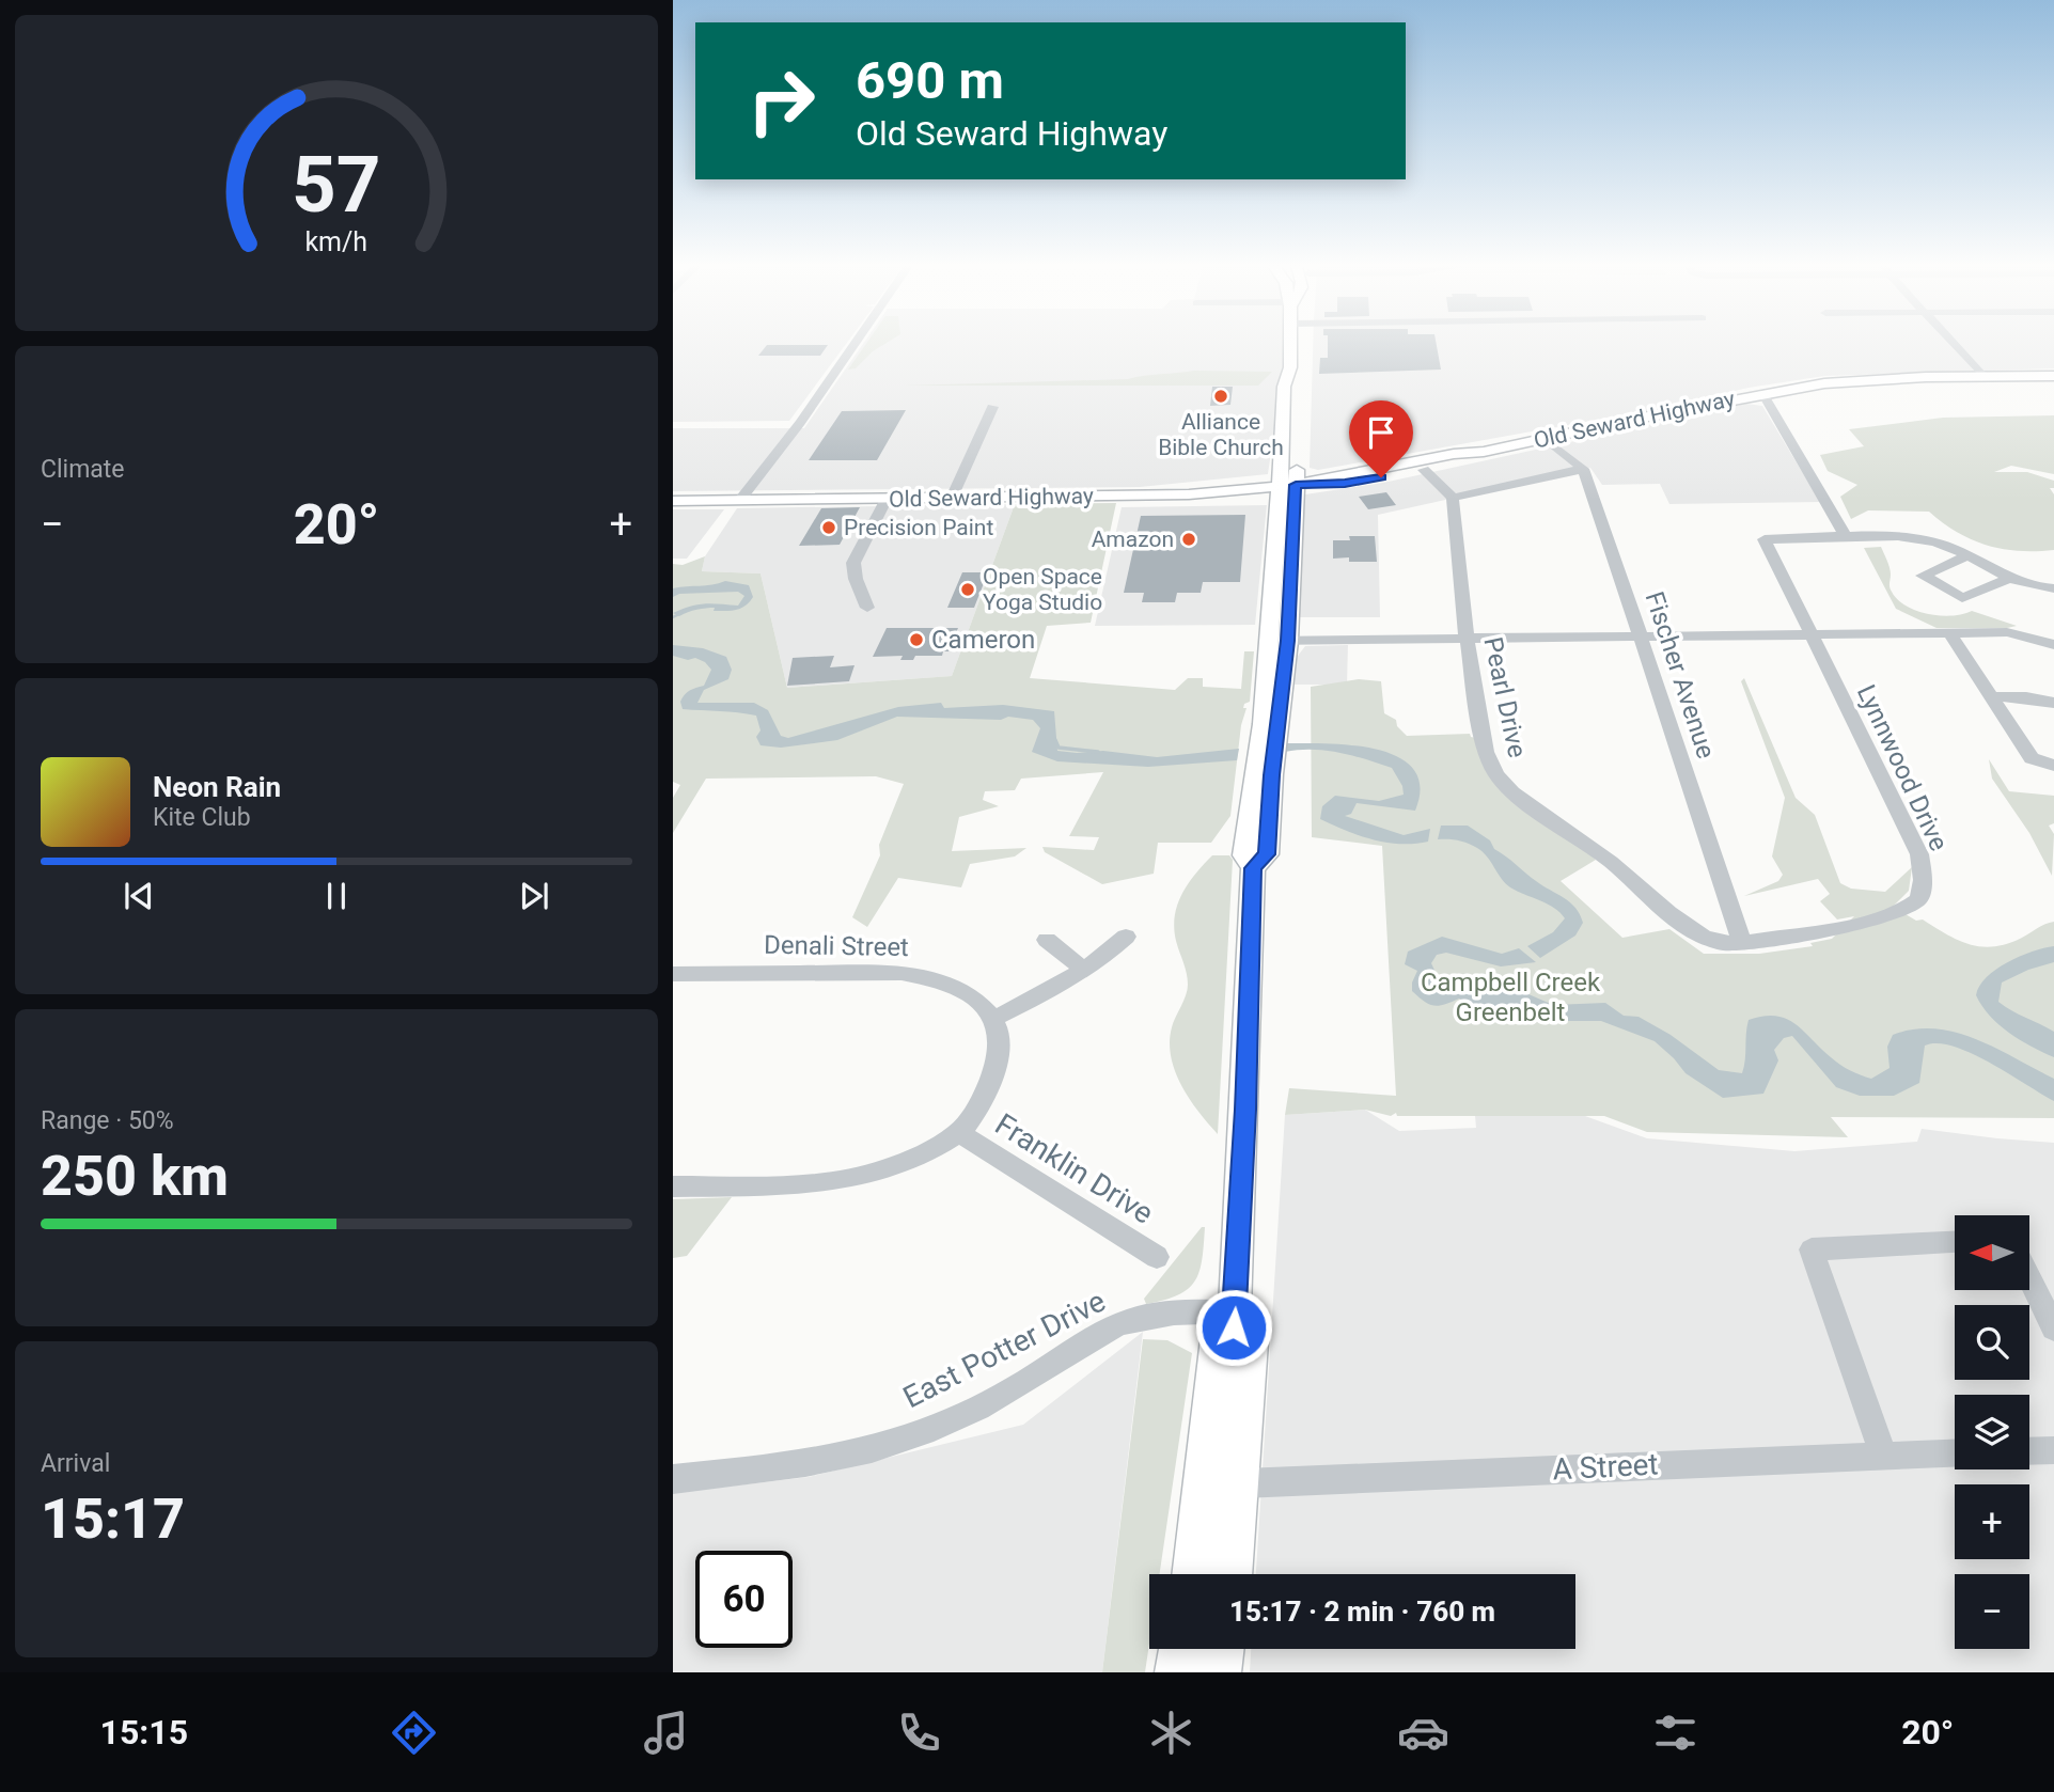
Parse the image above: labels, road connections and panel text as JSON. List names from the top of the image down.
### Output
{
  "streets": {
    "main road": ["Old Seward Highway"],
    "street": [
      "Fischer Avenue",
      "Pearl Drive",
      "Lynnwood Drive",
      "Denali Street",
      "Franklin Drive",
      "East Potter Drive",
      "A Street"
    ]
  },
  "crossings": [
    ["Fischer Avenue", "Lynnwood Drive"],
    ["Pearl Drive", "Lynnwood Drive"]
  ],
  "parks": ["Campbell Creek Greenbelt"],
  "places": [
    "Alliance Bible Church",
    "Precision Paint",
    "Amazon",
    "Open Space Yoga Studio",
    "Cameron"
  ],
  "north": "left",
  "page": {
    "turn": ["690 m", "Old Seward Highway"],
    "tile": [
      "Climate",
      ["Range · 50%", "250 km"],
      ["Arrival", "15:17"]
    ],
    "heat": ["−", "20°", "+"],
    "song": ["Neon Rain", "Kite Club"],
    "map_buttons": ["+", "−"],
    "limit": "60",
    "trip": "15:17 · 2 min · 760 m",
    "tabs": ["15:15", "20°"],
    "gauge": ["57", "km/h"]
  }
}
